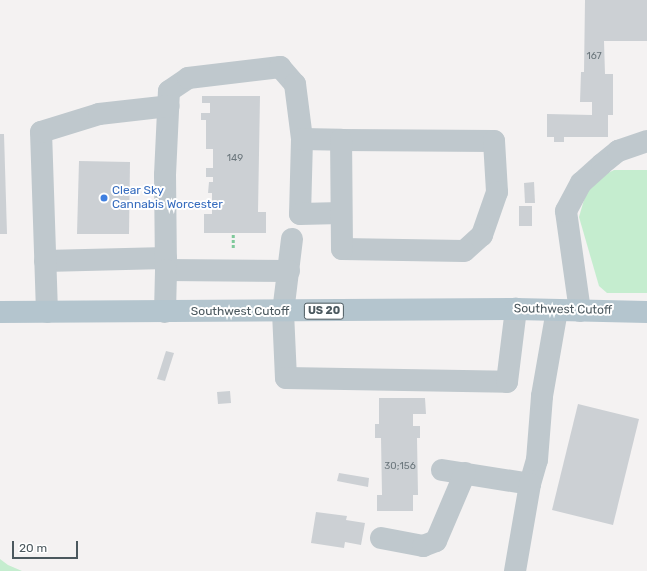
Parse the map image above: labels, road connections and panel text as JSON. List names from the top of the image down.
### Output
{
  "streets": {
    "main road": ["Southwest Cutoff", "US 20"]
  },
  "places": ["Clear Sky Cannabis Worcester"],
  "house_numbers": ["167", "149", "30;156"],
  "scale_bar": "20 m"
}
